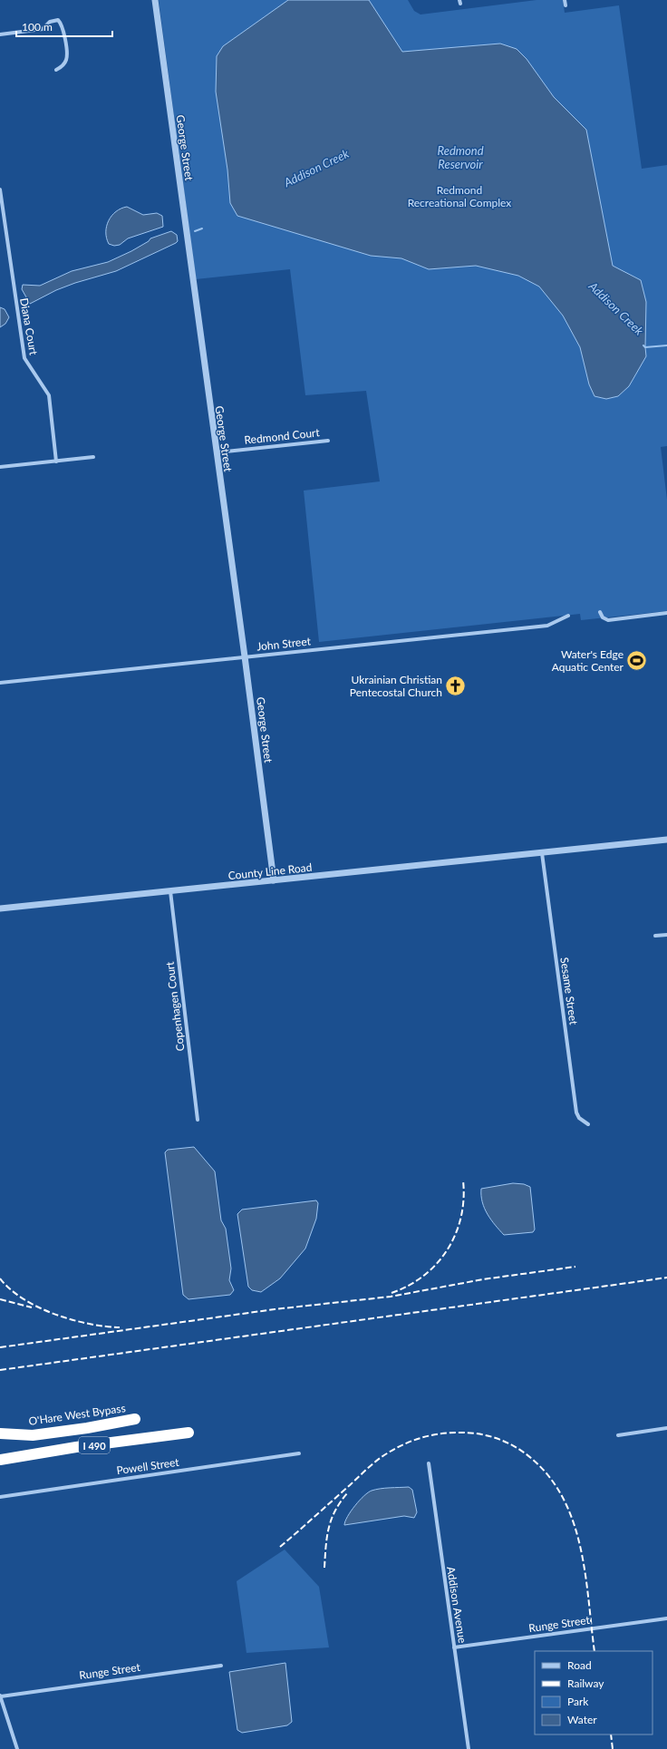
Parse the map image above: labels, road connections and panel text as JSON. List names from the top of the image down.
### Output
{
  "streets": {
    "highway": ["O'Hare West Bypass", "I 490"],
    "street": [
      "George Street",
      "Diana Court",
      "Redmond Court",
      "John Street",
      "County Line Road",
      "Sesame Street",
      "Copenhagen Court",
      "Powell Street",
      "Addison Avenue",
      "Runge Street"
    ]
  },
  "crossings": [
    ["George Street", "Redmond Court"],
    ["George Street", "John Street"],
    ["George Street", "County Line Road"],
    ["County Line Road", "Sesame Street"],
    ["County Line Road", "Copenhagen Court"],
    ["Addison Avenue", "Runge Street"]
  ],
  "water": ["Redmond Reservoir", "Addison Creek"],
  "parks": ["Redmond Recreational Complex"],
  "places": {
    "sports": ["Water's Edge Aquatic Center"],
    "church": ["Ukrainian Christian Pentecostal Church"]
  },
  "legend": [
    "Road",
    "Railway",
    "Park",
    "Water"
  ],
  "scale_bar": "100 m"
}
